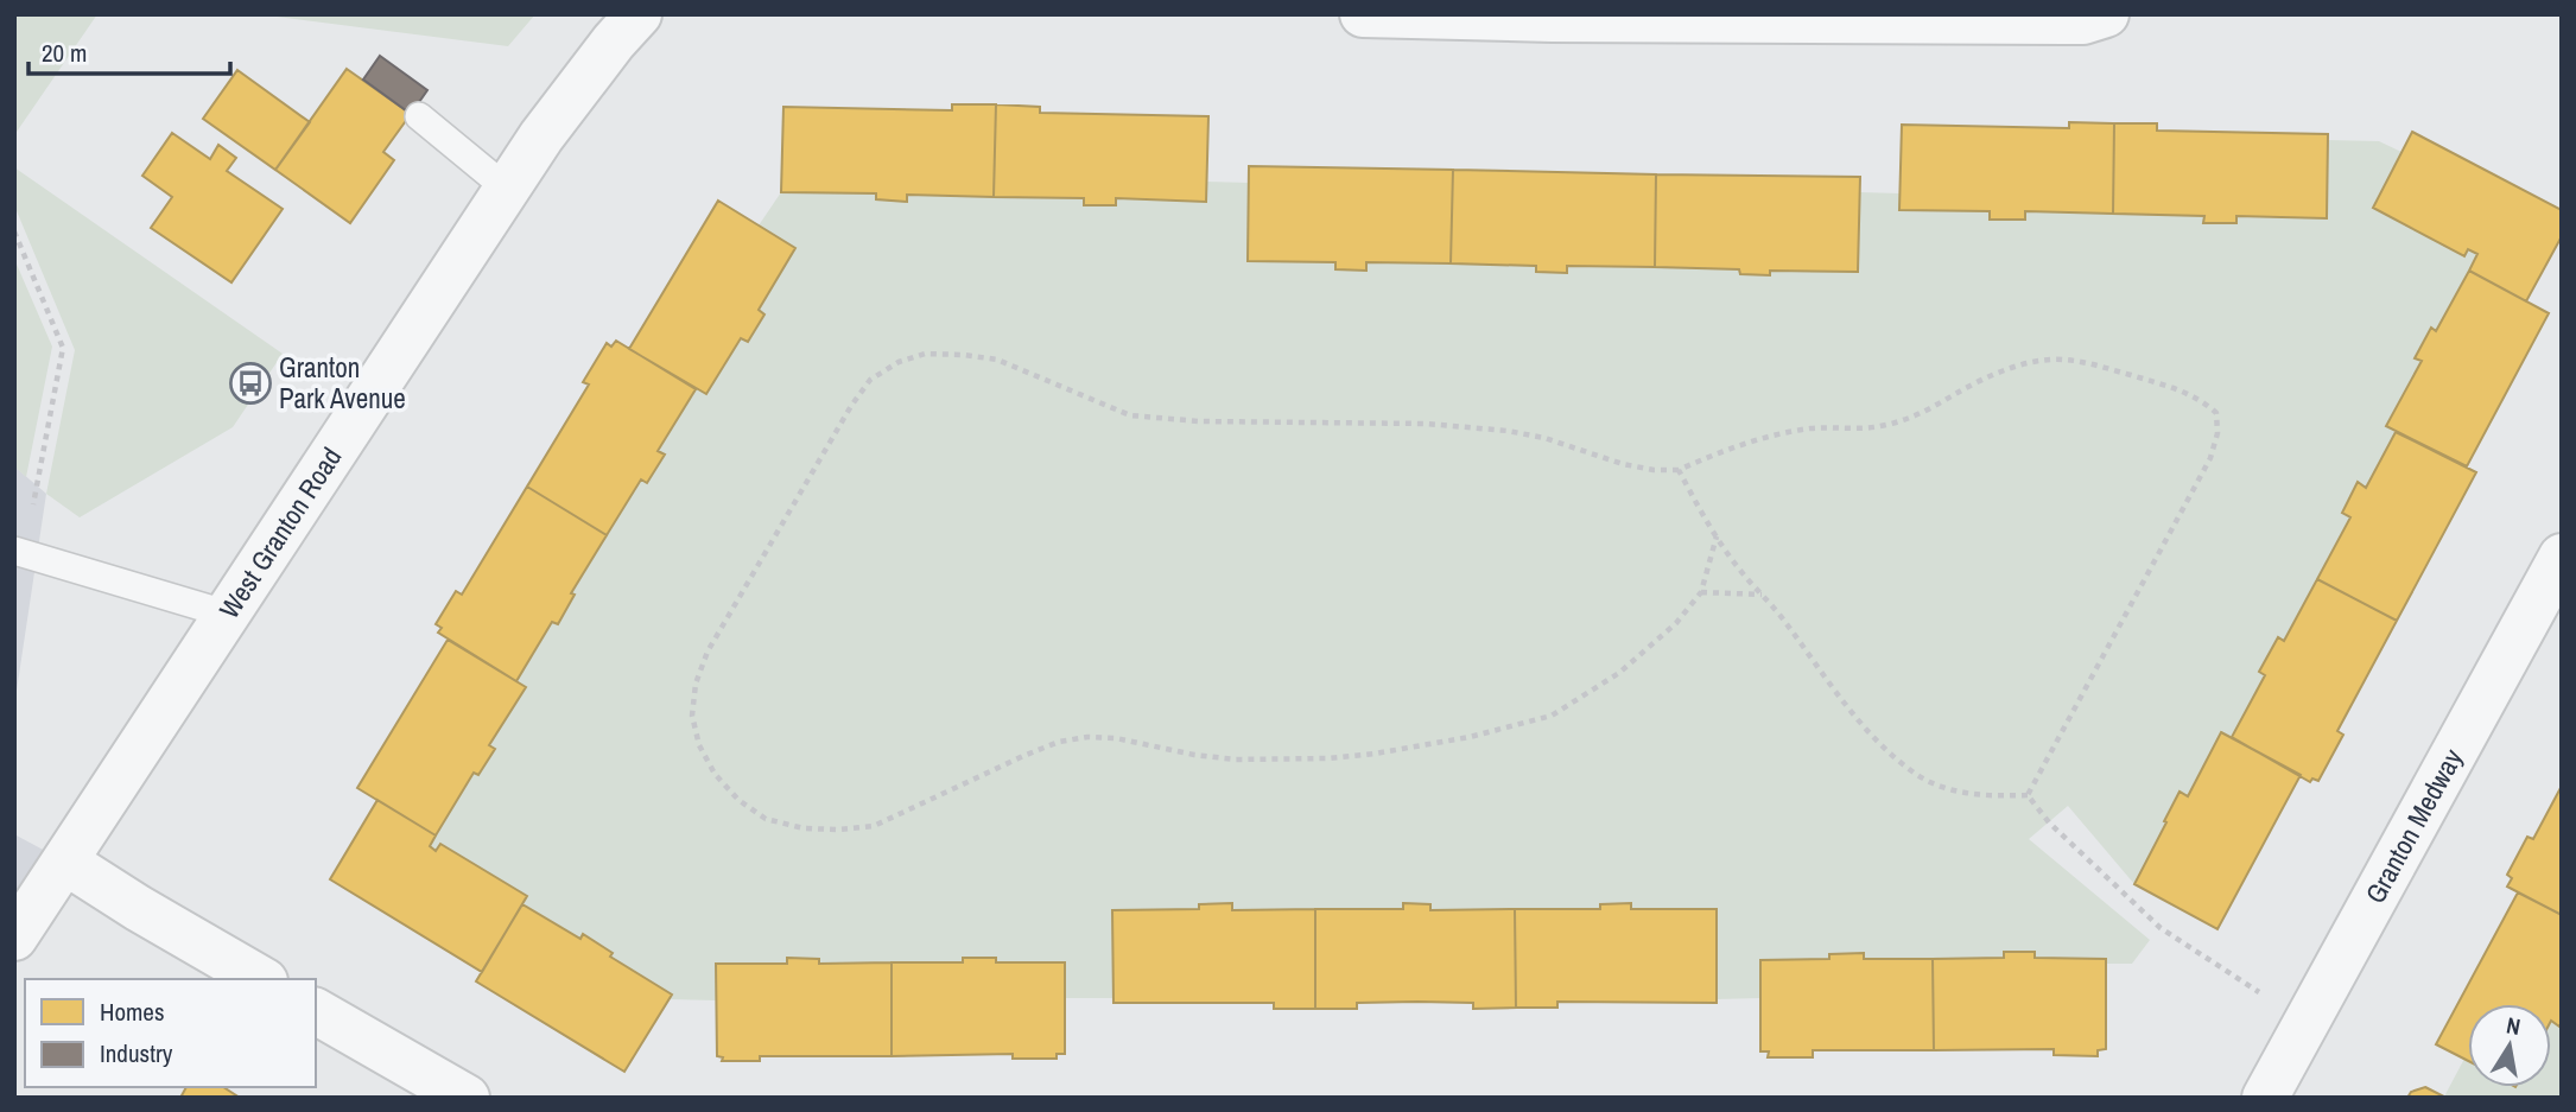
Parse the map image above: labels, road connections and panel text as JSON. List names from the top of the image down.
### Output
{
  "streets": {
    "street": ["West Granton Road", "Granton Medway"]
  },
  "places": {
    "bus stop": ["Granton Park Avenue"]
  },
  "legend": ["Homes", "Industry"],
  "scale_bar": "20 m",
  "north": "top"
}
